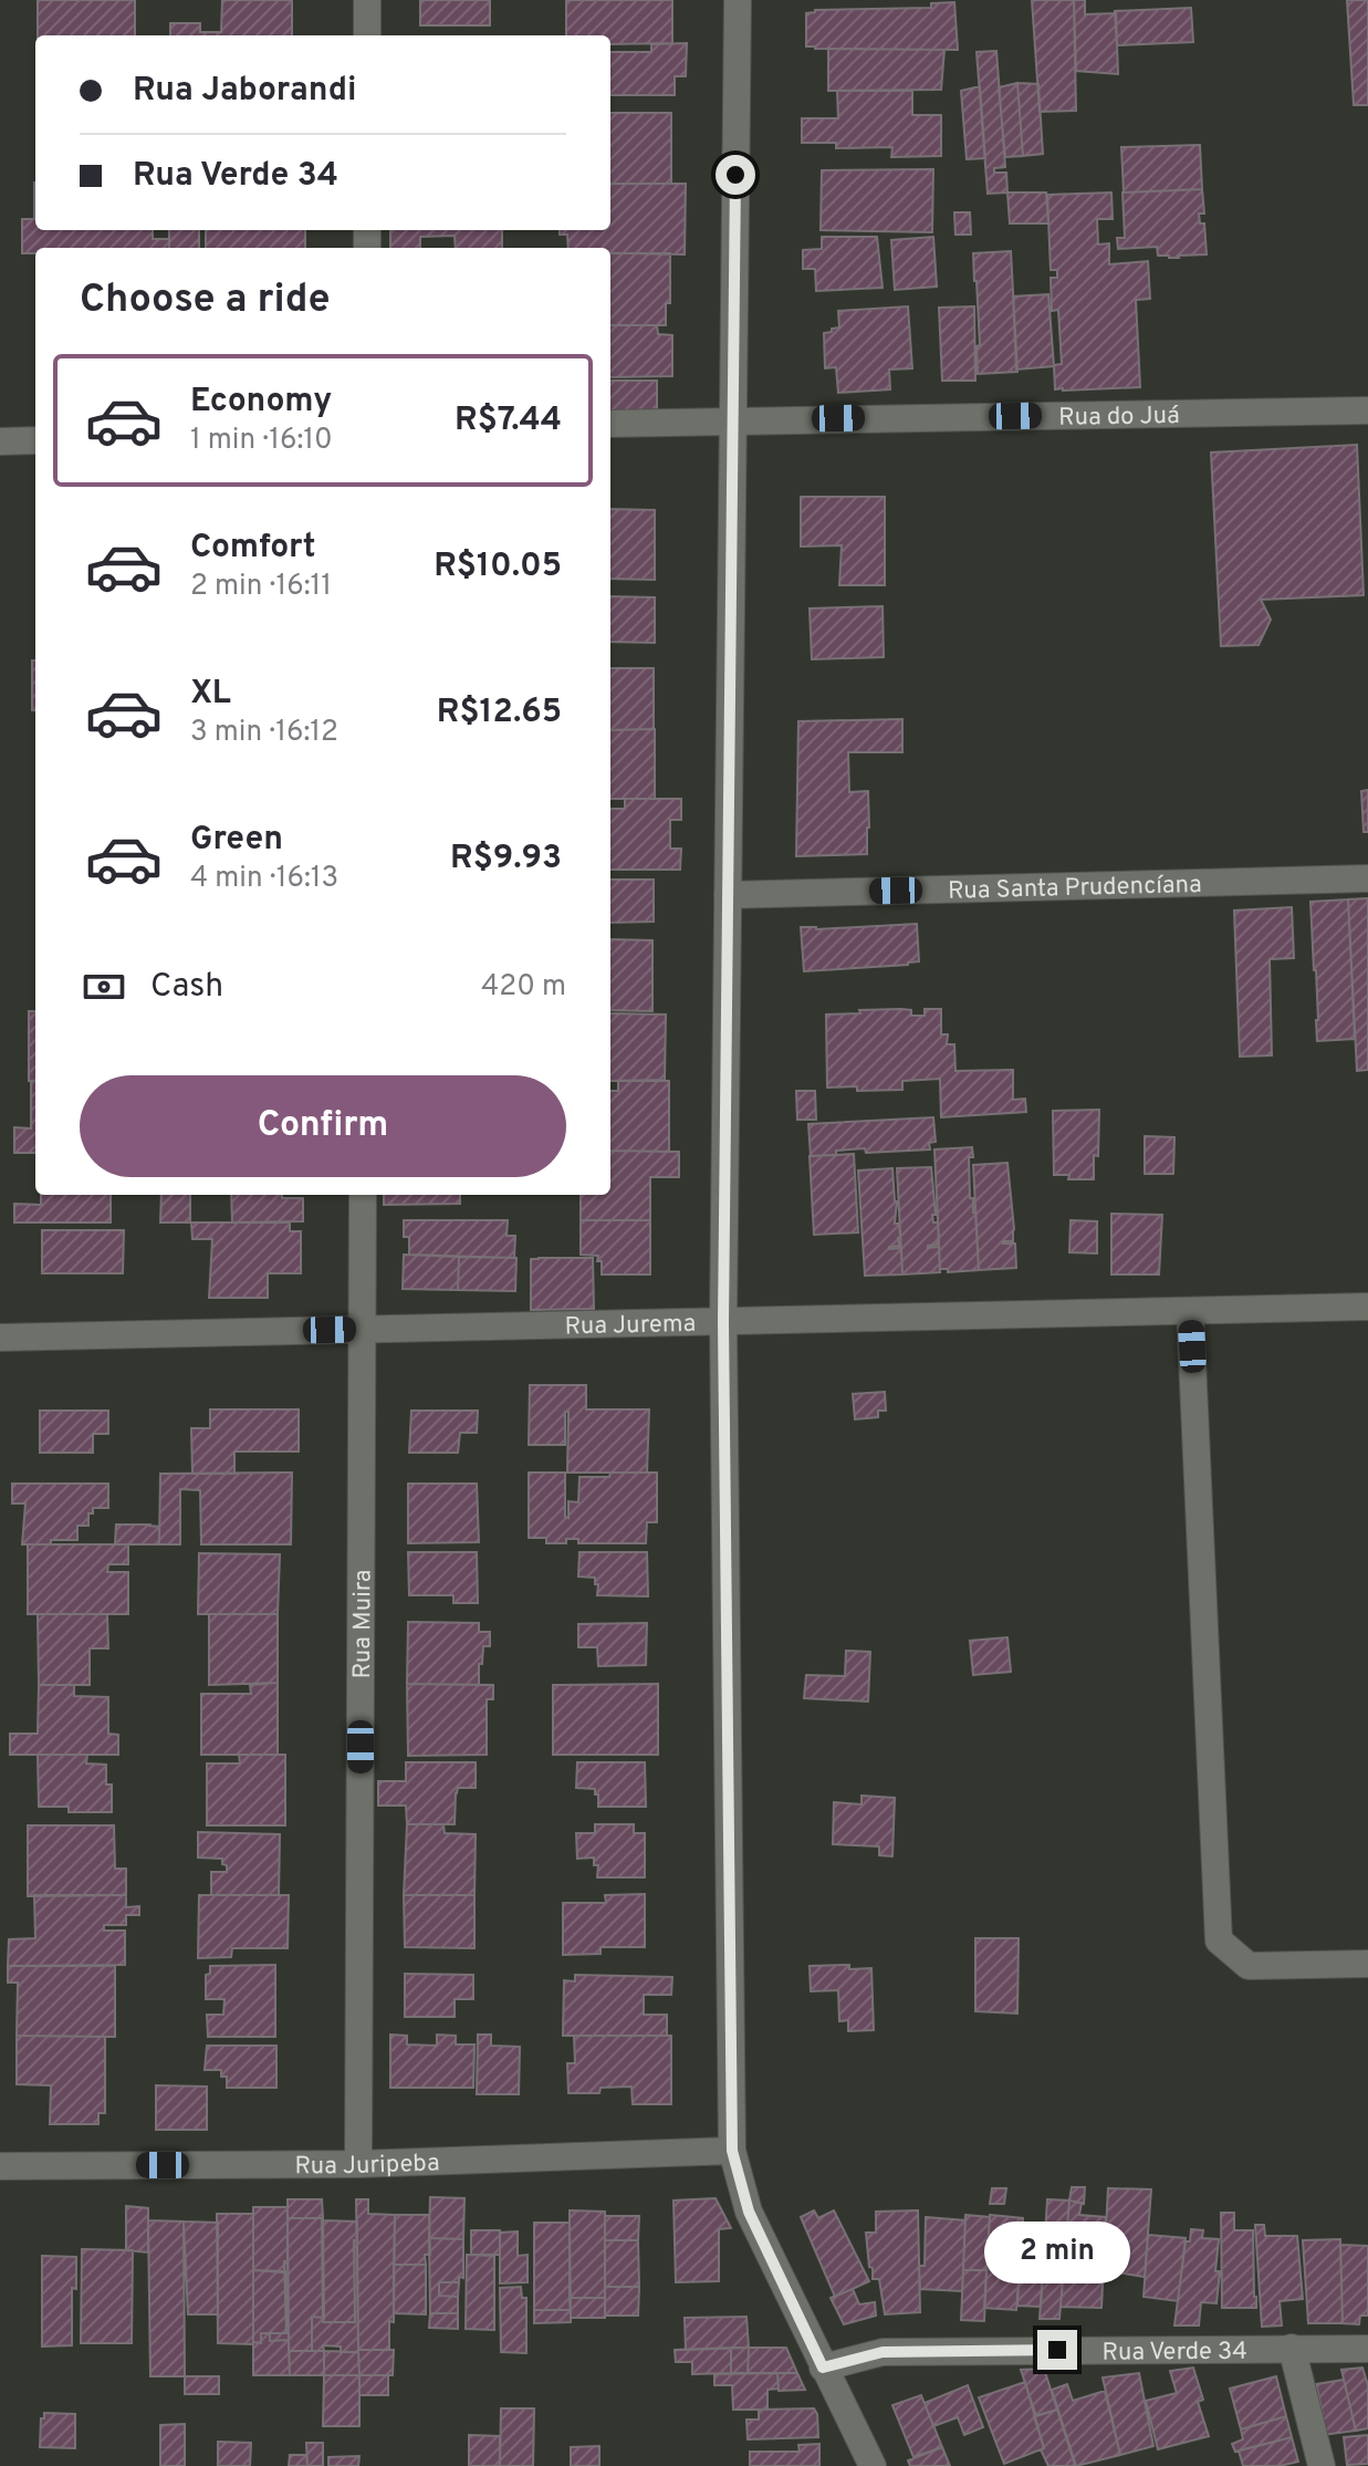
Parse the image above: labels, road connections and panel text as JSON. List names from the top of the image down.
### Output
{
  "streets": {
    "street": [
      "Rua do Juá",
      "Rua Santa Prudencíana",
      "Rua Jurema",
      "Rua Muira",
      "Rua Juripeba",
      "Rua Verde 34"
    ]
  },
  "crossings": [
    ["Rua Jurema", "Rua Muira"],
    ["Rua Muira", "Rua Juripeba"]
  ],
  "page": {
    "banner": ["Rua Jaborandi", "Rua Verde 34"],
    "heading": "Choose a ride",
    "list": [
      {
        "name": "Economy",
        "note": "1 min · 16:10",
        "value": "R$7.44"
      },
      {
        "name": "Comfort",
        "note": "2 min · 16:11",
        "value": "R$10.05"
      },
      {
        "name": "XL",
        "note": "3 min · 16:12",
        "value": "R$12.65"
      },
      {
        "name": "Green",
        "note": "4 min · 16:13",
        "value": "R$9.93"
      }
    ],
    "pay": ["Cash", "420 m"],
    "buttons": "Confirm",
    "bubble": "2 min"
  }
}
